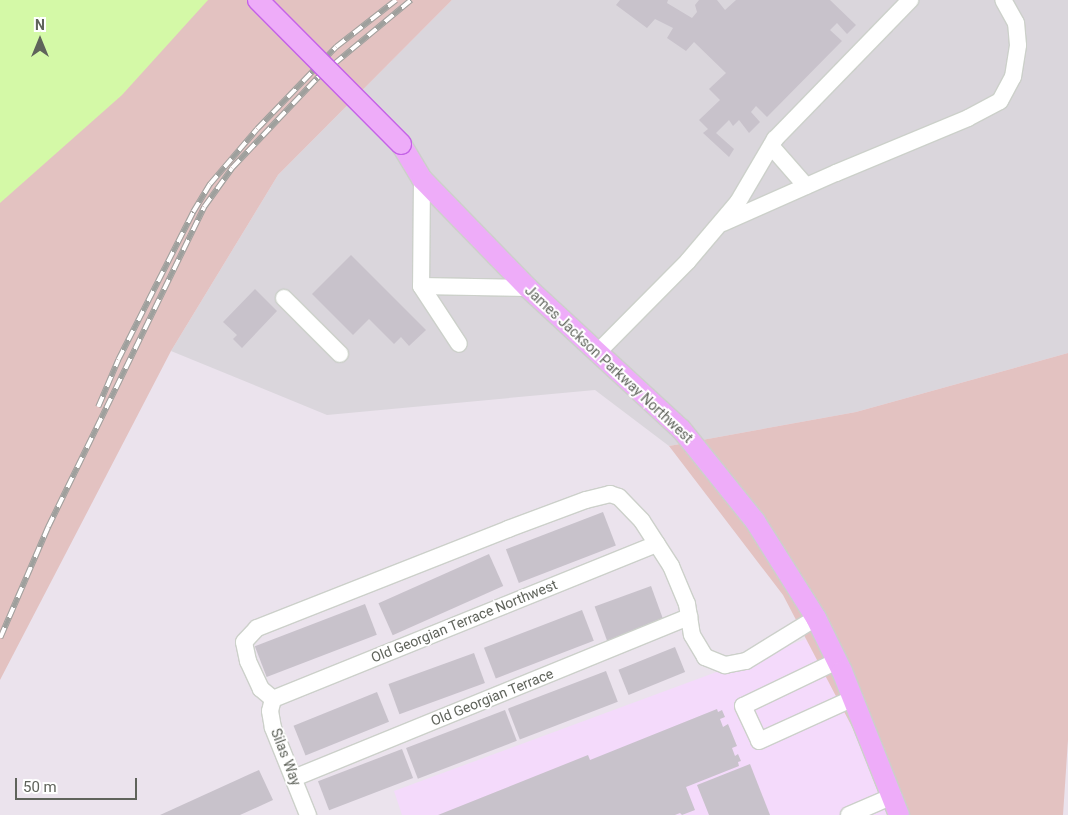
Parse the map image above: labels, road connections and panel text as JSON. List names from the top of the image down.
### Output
{
  "streets": {
    "main road": ["James Jackson Parkway Northwest"],
    "street": ["Old Georgian Terrace Northwest", "Old Georgian Terrace", "Silas Way"]
  },
  "crossings": [
    ["Old Georgian Terrace Northwest", "Silas Way"],
    ["Old Georgian Terrace", "Silas Way"]
  ],
  "scale_bar": "50 m",
  "north": "top"
}
